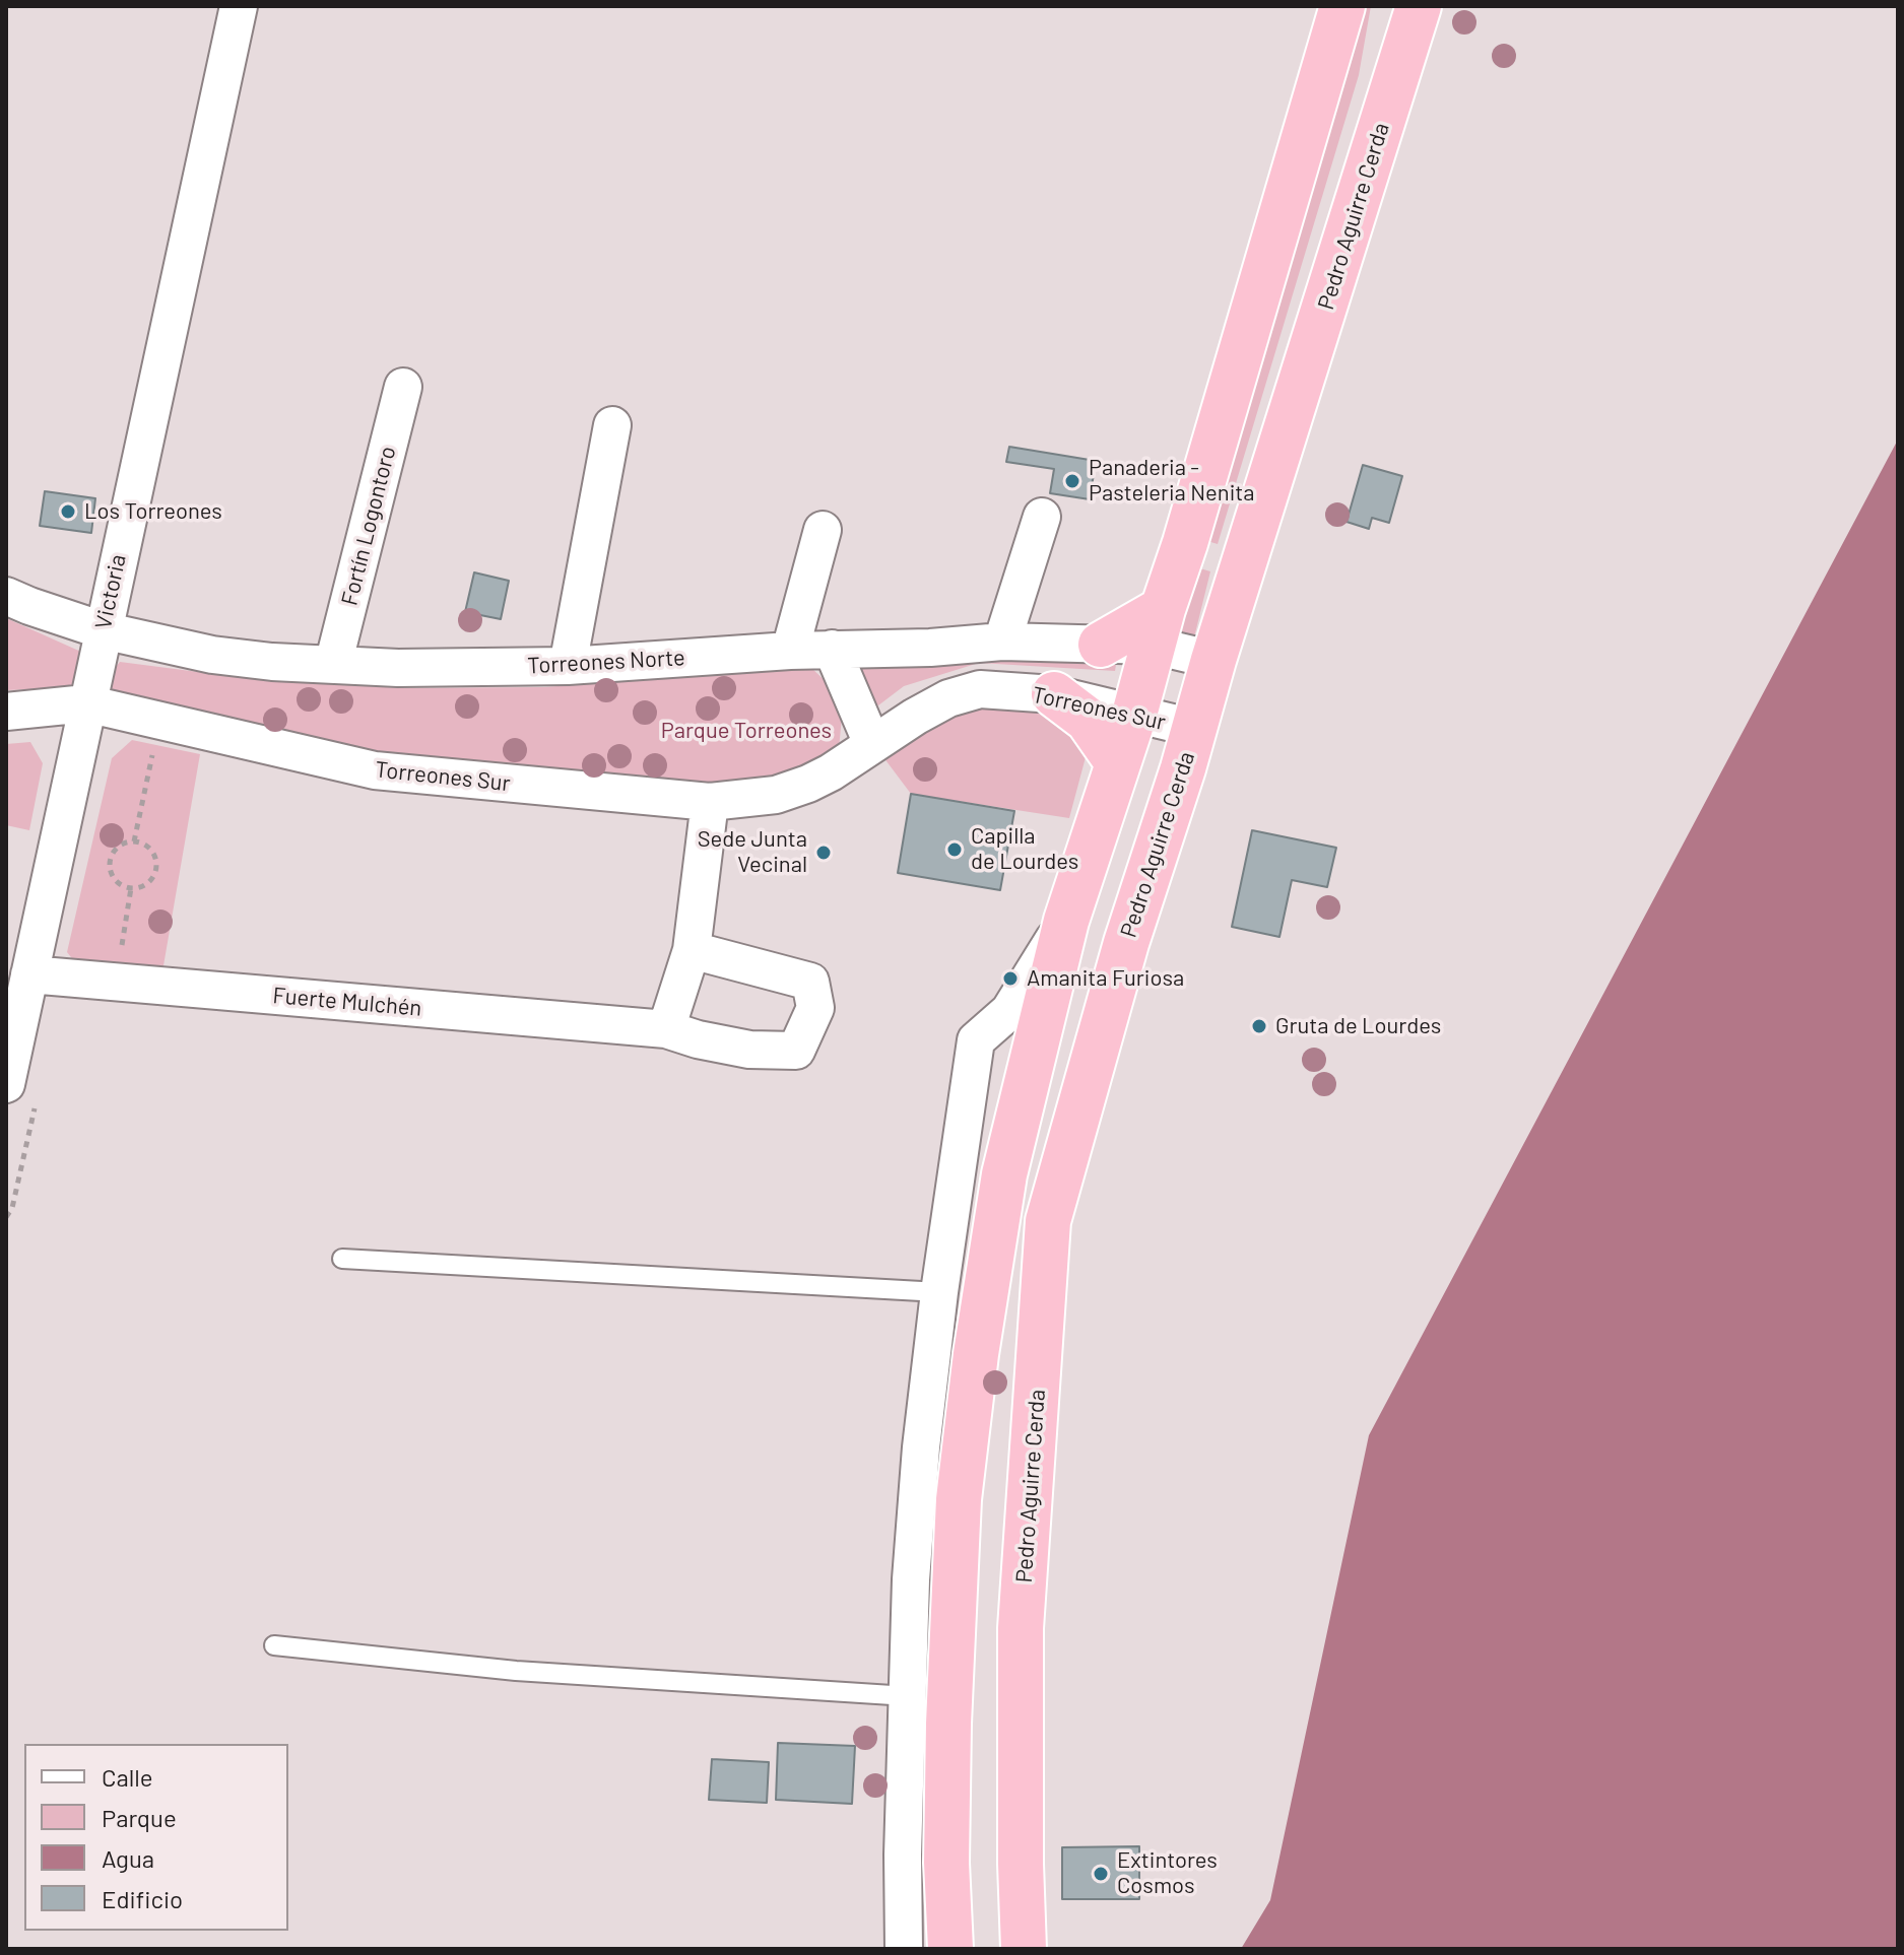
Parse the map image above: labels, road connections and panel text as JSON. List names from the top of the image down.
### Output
{
  "streets": {
    "highway": ["Pedro Aguirre Cerda"],
    "street": [
      "Fortín Logontoro",
      "Victoria",
      "Torreones Norte",
      "Torreones Sur",
      "Fuerte Mulchén"
    ]
  },
  "crossings": [
    ["Pedro Aguirre Cerda", "Torreones Sur"],
    ["Fortín Logontoro", "Torreones Norte"],
    ["Victoria", "Torreones Norte"],
    ["Victoria", "Torreones Sur"],
    ["Victoria", "Fuerte Mulchén"]
  ],
  "parks": ["Parque Torreones"],
  "places": [
    "Panaderia - Pasteleria Nenita",
    "Los Torreones",
    "Capilla de Lourdes",
    "Sede Junta Vecinal",
    "Amanita Furiosa",
    "Gruta de Lourdes",
    "Extintores Cosmos"
  ],
  "legend": [
    "Calle",
    "Parque",
    "Agua",
    "Edificio"
  ]
}
